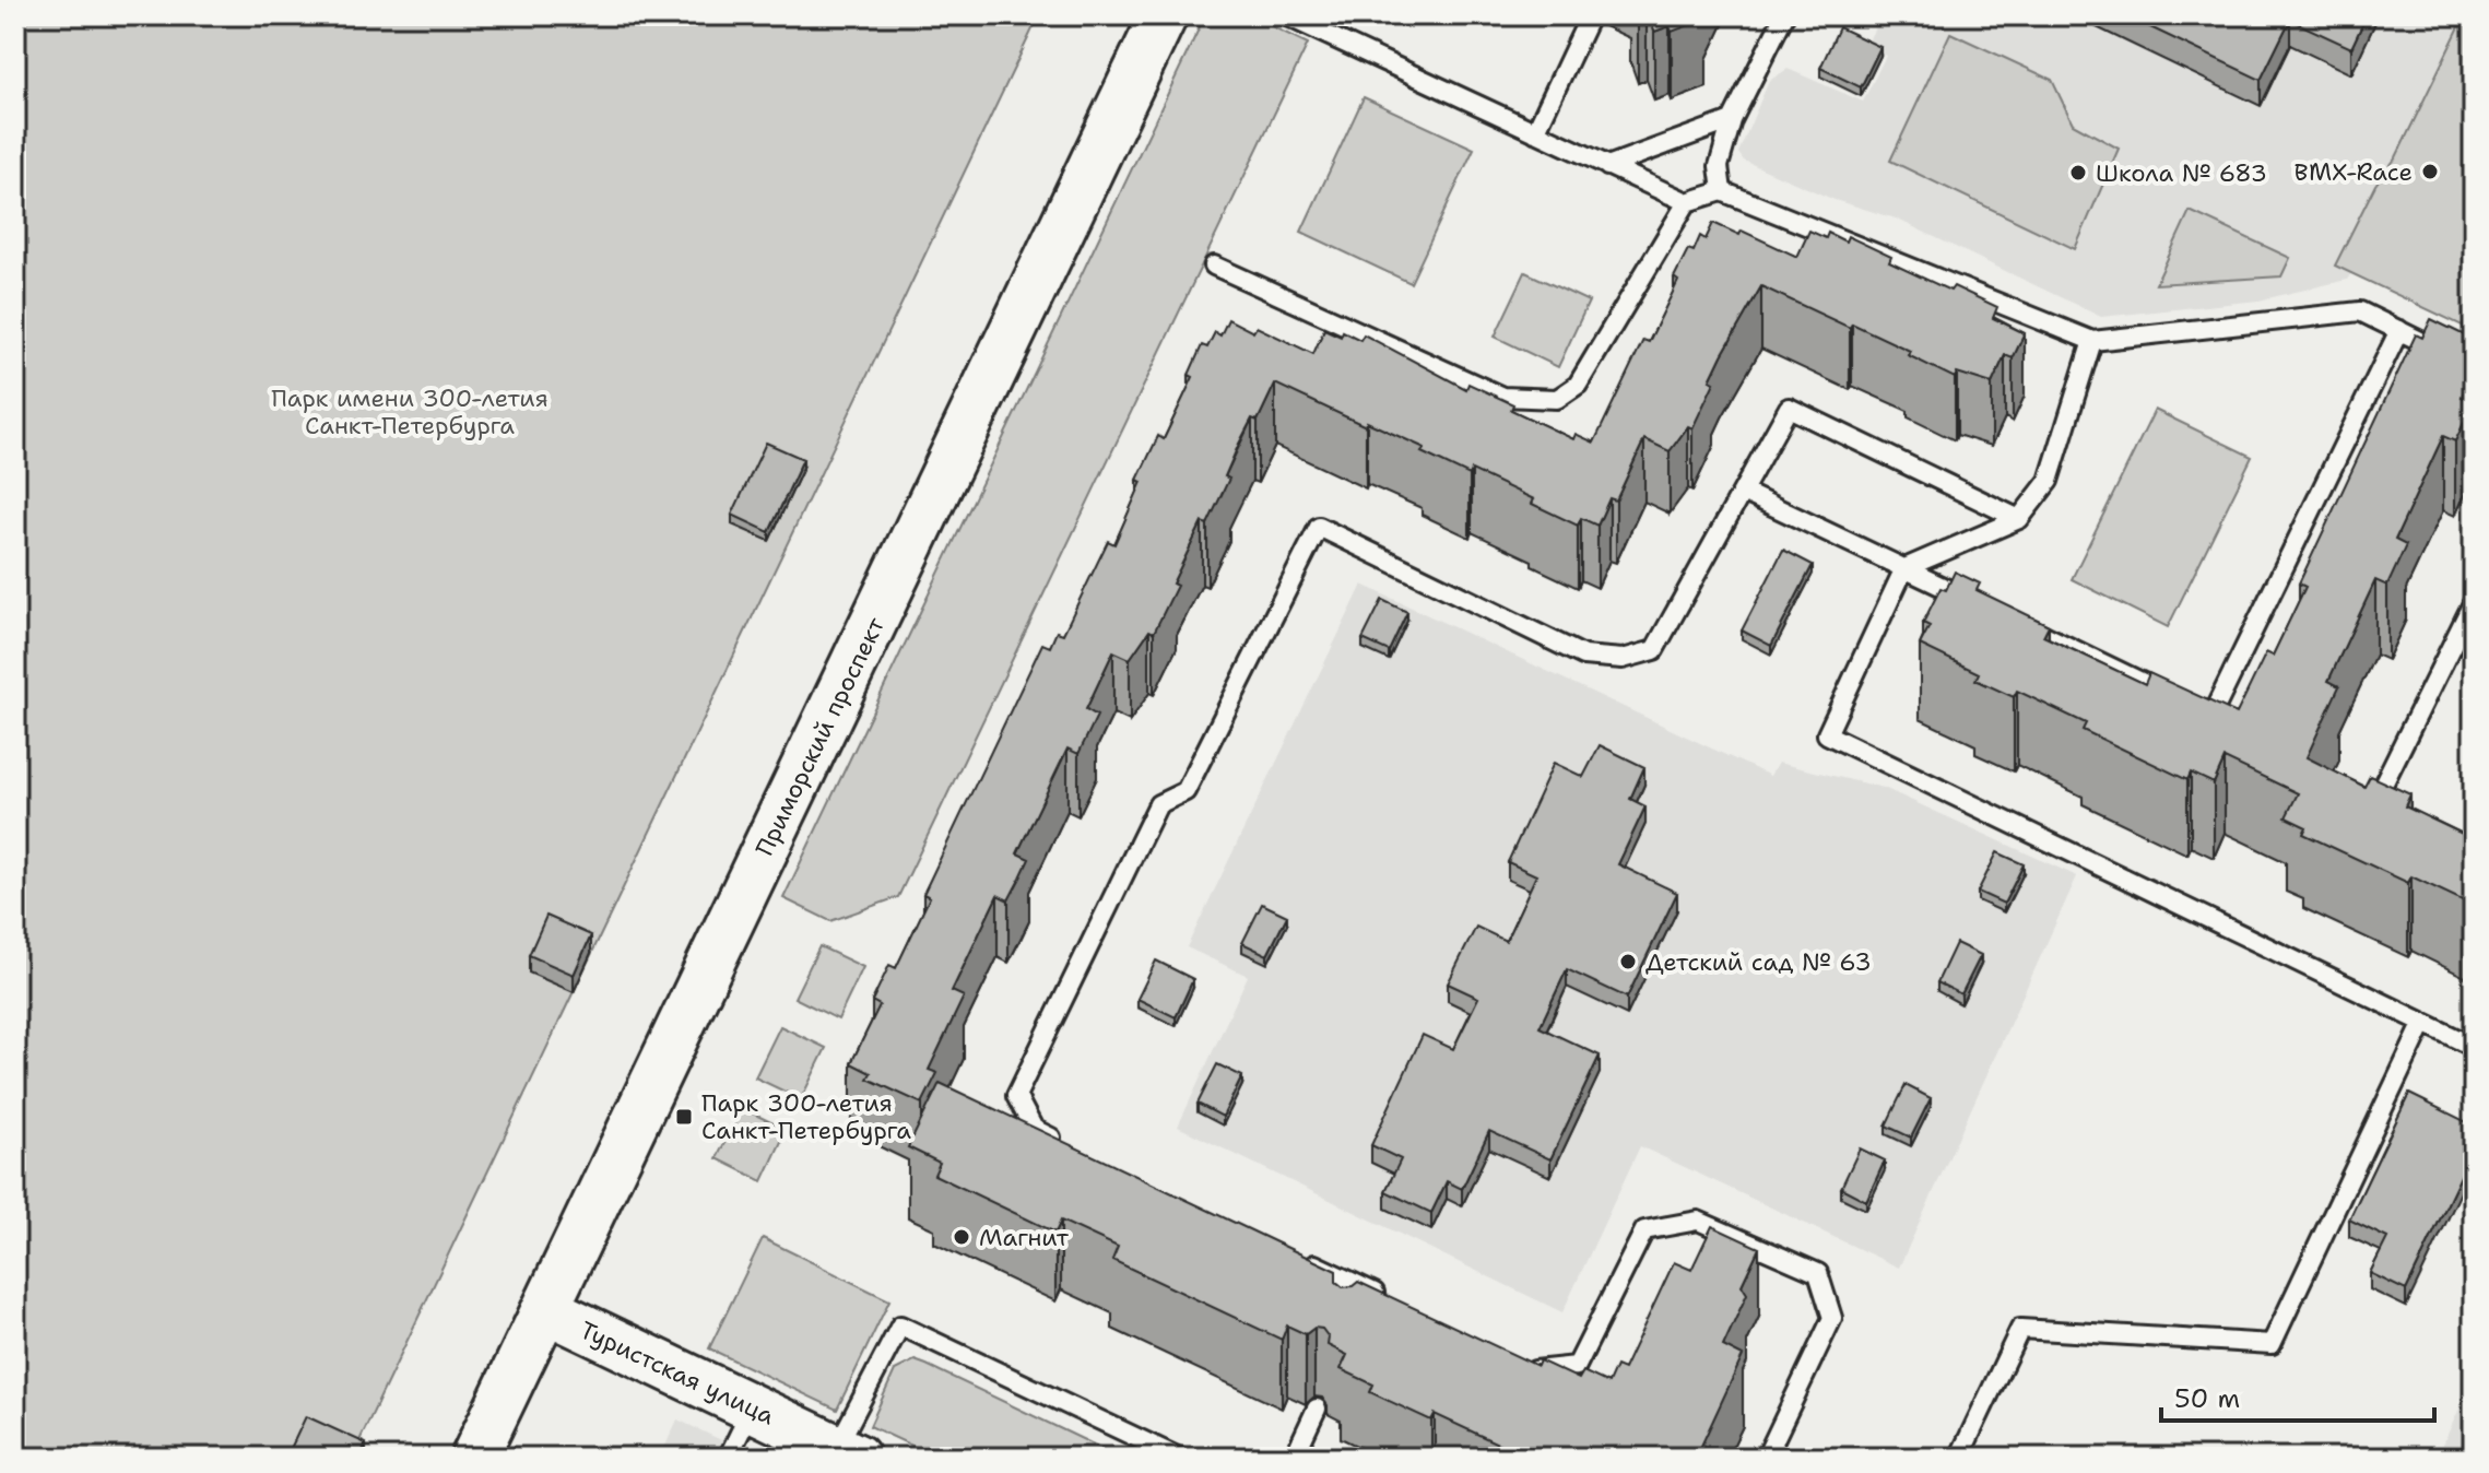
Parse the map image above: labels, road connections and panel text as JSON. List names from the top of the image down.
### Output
{
  "streets": {
    "street": ["Приморский проспект", "Туристская улица"]
  },
  "crossings": [
    ["Приморский проспект", "Туристская улица"]
  ],
  "parks": ["Парк имени 300-летия Санкт-Петербурга"],
  "places": {
    "other": [
      "BMX-Race",
      "Школа № 683",
      "Детский сад № 63",
      "Магнит"
    ],
    "transit": ["Парк 300-летия Санкт-Петербурга"]
  },
  "scale_bar": "50 m"
}
